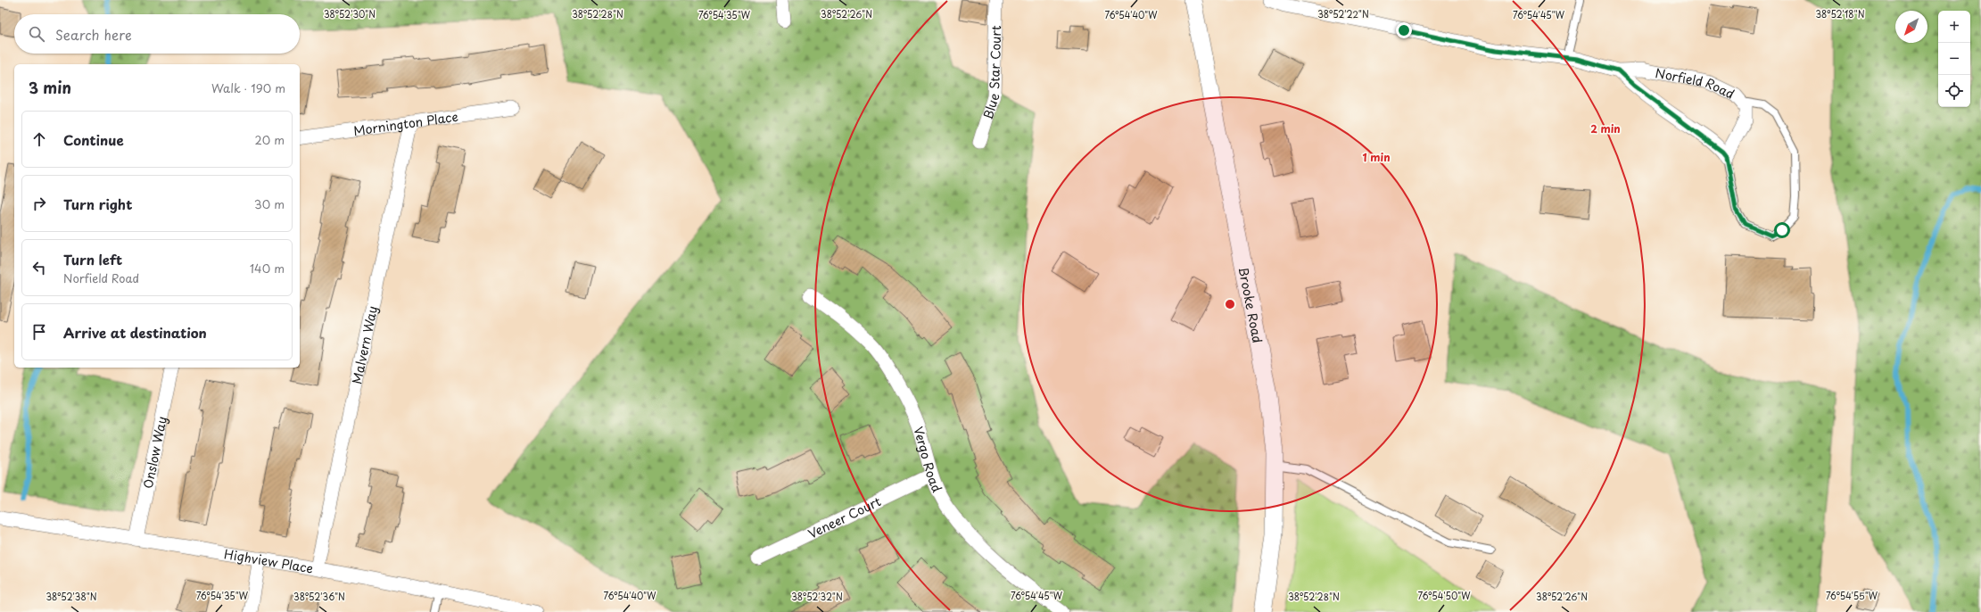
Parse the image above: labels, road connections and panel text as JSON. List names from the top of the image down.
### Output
{
  "streets": {
    "street": [
      "Blue Star Court",
      "Norfield Road",
      "Mornington Place",
      "Brooke Road",
      "Malvern Way",
      "Onslow Way",
      "Vergo Road",
      "Veneer Court",
      "Highview Place"
    ]
  },
  "crossings": [
    ["Mornington Place", "Malvern Way"],
    ["Malvern Way", "Highview Place"],
    ["Onslow Way", "Highview Place"],
    ["Vergo Road", "Veneer Court"]
  ],
  "north": "bottom left",
  "page": {
    "map_buttons": ["+", "−"],
    "search": "Search here",
    "heading": ["3 min", "Walk · 190 m"],
    "list": [
      ["Continue", "20 m"],
      ["Turn right", "30 m"],
      ["Turn left", "Norfield Road", "140 m"],
      "Arrive at destination"
    ]
  },
  "coordinates": [
    "38°52'18\"N",
    "38°52'30\"N",
    "38°52'28\"N",
    "38°52'26\"N",
    "38°52'22\"N",
    "76°54'35\"W",
    "76°54'40\"W",
    "76°54'45\"W",
    "76°54'50\"W",
    "76°54'55\"W",
    "38°52'38\"N",
    "38°52'36\"N",
    "38°52'32\"N"
  ],
  "rings": ["2 min", "1 min"]
}
